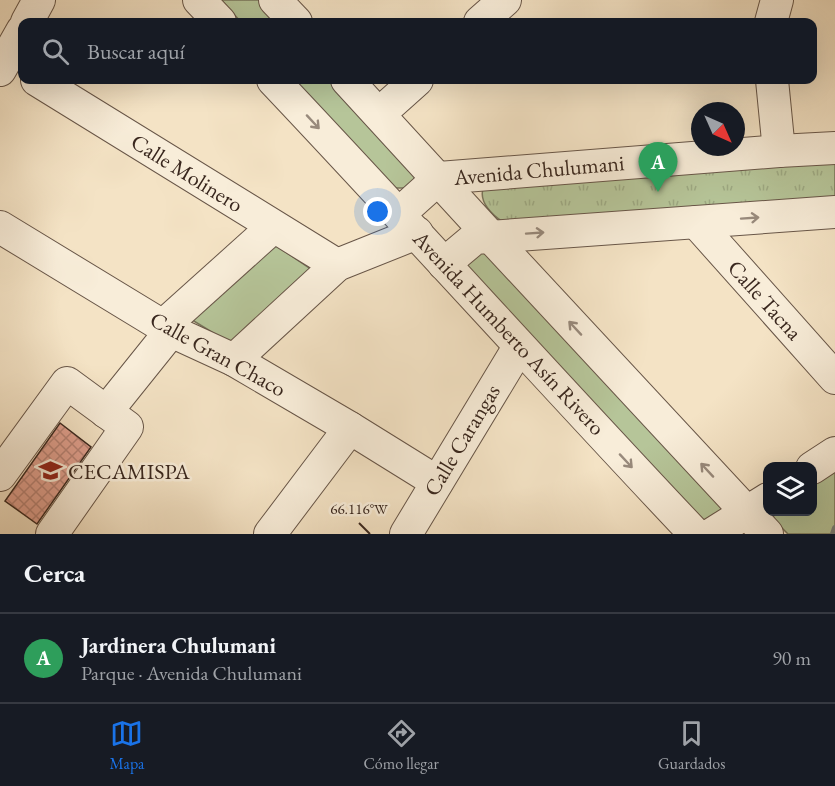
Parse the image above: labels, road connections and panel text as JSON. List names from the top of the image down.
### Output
{
  "streets": {
    "street": [
      "Avenida Chulumani",
      "Calle Molinero",
      "Calle Tacna",
      "Avenida Humberto Asín Rivero",
      "Calle Gran Chaco",
      "Calle Carangas"
    ]
  },
  "crossings": [
    ["Avenida Chulumani", "Calle Molinero"],
    ["Avenida Chulumani", "Avenida Humberto Asín Rivero"],
    ["Avenida Humberto Asín Rivero", "Calle Carangas"],
    ["Calle Gran Chaco", "Calle Carangas"]
  ],
  "places": {
    "school or university": ["CECAMISPA"]
  },
  "north": "bottom right",
  "page": {
    "search": "Buscar aquí",
    "pins": "A",
    "heading": "Cerca",
    "list": [
      {
        "mark": "A",
        "name": "Jardinera Chulumani",
        "note": "Parque · Avenida Chulumani",
        "value": "90 m"
      }
    ],
    "nav": ["Mapa", "Cómo llegar", "Guardados"]
  },
  "coordinates": ["66.116°W"]
}
